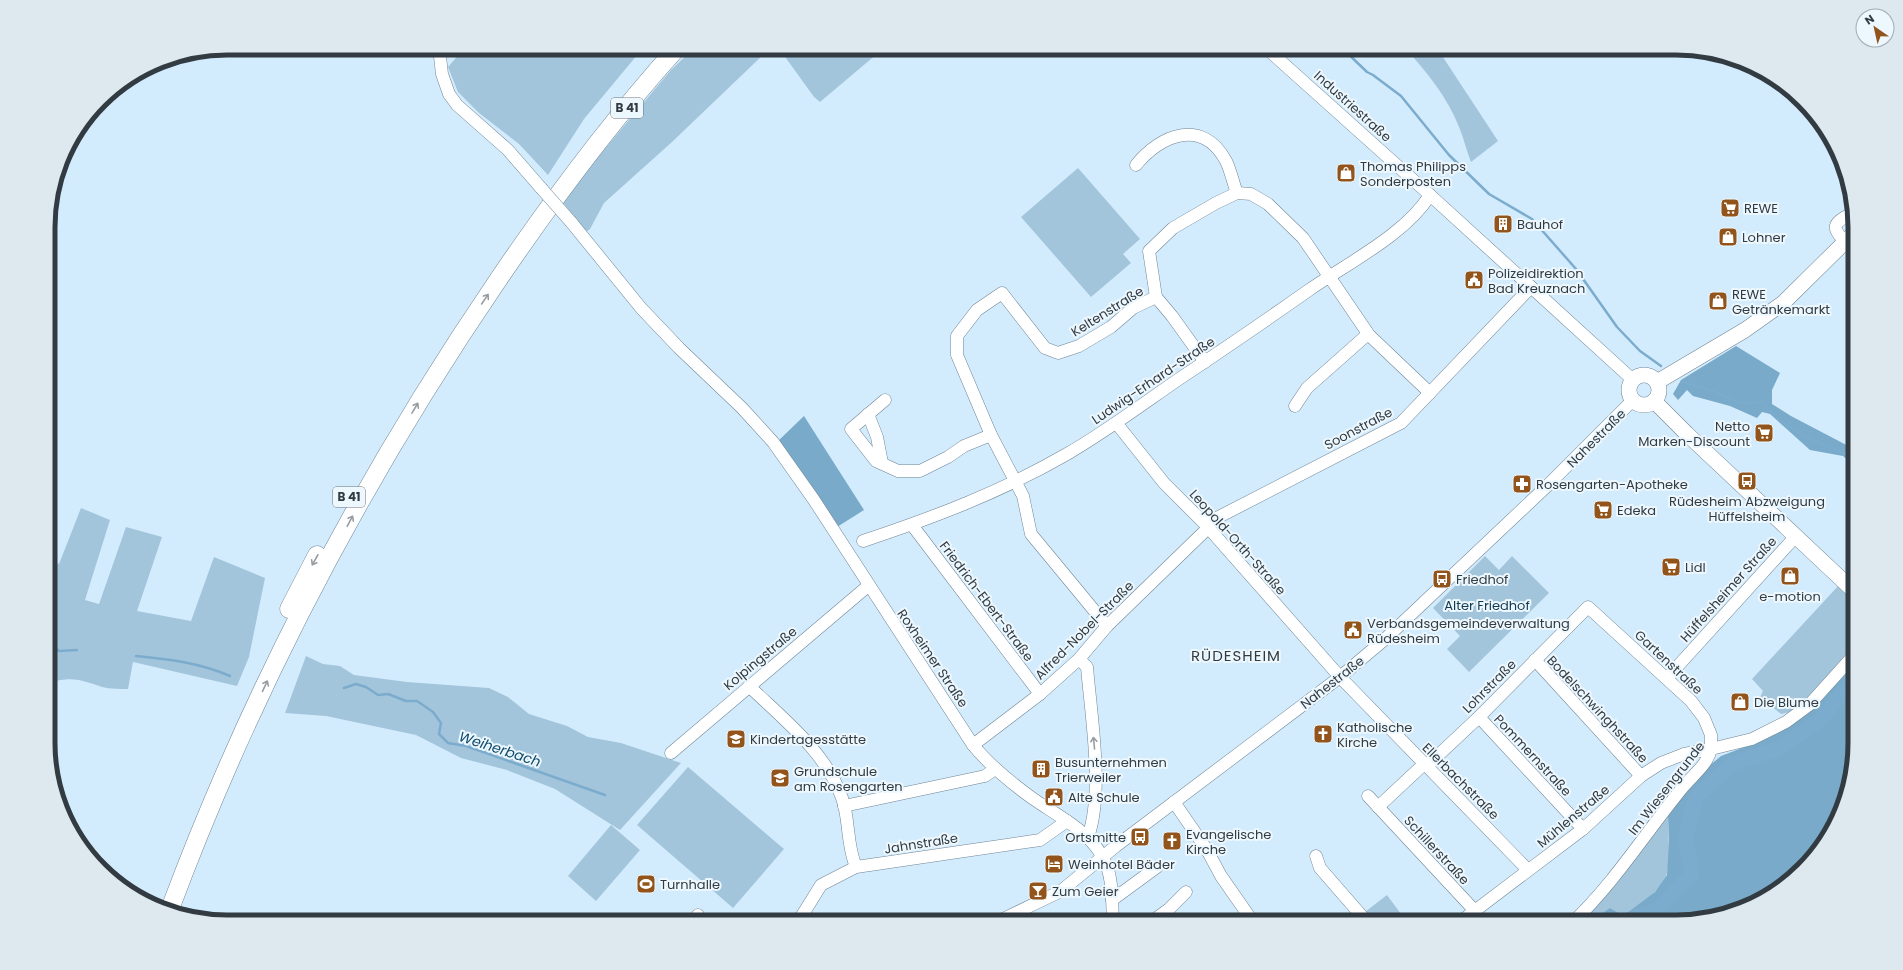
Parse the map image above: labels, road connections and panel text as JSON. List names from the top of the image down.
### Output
{
  "streets": {
    "highway": ["B 41"],
    "street": [
      "Industriestraße",
      "Keltenstraße",
      "Ludwig-Erhard-Straße",
      "Soonstraße",
      "Nahestraße",
      "Leopold-Orth-Straße",
      "Hüffelsheimer Straße",
      "Friedrich-Ebert-Straße",
      "Alfred-Nobel-Straße",
      "Kolpingstraße",
      "Roxheimer Straße",
      "Gartenstraße",
      "Lohrstraße",
      "Bodelschwinghstraße",
      "Pommernstraße",
      "Ellerbachstraße",
      "Im Wiesengrunde",
      "Mühlenstraße",
      "Jahnstraße",
      "Schillerstraße"
    ]
  },
  "crossings": [
    ["Industriestraße", "Ludwig-Erhard-Straße"],
    ["Industriestraße", "Soonstraße"],
    ["Industriestraße", "Nahestraße"],
    ["Keltenstraße", "Ludwig-Erhard-Straße"],
    ["Keltenstraße", "Alfred-Nobel-Straße"],
    ["Ludwig-Erhard-Straße", "Leopold-Orth-Straße"],
    ["Ludwig-Erhard-Straße", "Friedrich-Ebert-Straße"],
    ["Soonstraße", "Leopold-Orth-Straße"],
    ["Soonstraße", "Alfred-Nobel-Straße"],
    ["Nahestraße", "Leopold-Orth-Straße"],
    ["Nahestraße", "Roxheimer Straße"],
    ["Nahestraße", "Ellerbachstraße"],
    ["Leopold-Orth-Straße", "Alfred-Nobel-Straße"],
    ["Leopold-Orth-Straße", "Ellerbachstraße"],
    ["Hüffelsheimer Straße", "Gartenstraße"],
    ["Friedrich-Ebert-Straße", "Alfred-Nobel-Straße"],
    ["Alfred-Nobel-Straße", "Roxheimer Straße"],
    ["Kolpingstraße", "Roxheimer Straße"],
    ["Roxheimer Straße", "Jahnstraße"],
    ["Gartenstraße", "Lohrstraße"],
    ["Gartenstraße", "Im Wiesengrunde"],
    ["Gartenstraße", "Mühlenstraße"],
    ["Lohrstraße", "Bodelschwinghstraße"],
    ["Lohrstraße", "Pommernstraße"],
    ["Lohrstraße", "Ellerbachstraße"],
    ["Bodelschwinghstraße", "Mühlenstraße"],
    ["Pommernstraße", "Mühlenstraße"],
    ["Ellerbachstraße", "Mühlenstraße"],
    ["Im Wiesengrunde", "Mühlenstraße"],
    ["Mühlenstraße", "Schillerstraße"]
  ],
  "districts": ["RÜDESHEIM"],
  "water": ["Weiherbach"],
  "parks": ["Alter Friedhof"],
  "places": {
    "shop": [
      "Thomas Philipps Sonderposten",
      "Lohner",
      "REWE Getränkemarkt",
      "e-motion",
      "Die Blume"
    ],
    "supermarket": [
      "REWE",
      "Netto Marken-Discount",
      "Edeka",
      "Lidl"
    ],
    "building": ["Bauhof", "Busunternehmen Trierweiler"],
    "public building": ["Polizeidirektion Bad Kreuznach", "Verbandsgemeindeverwaltung Rüdesheim", "Alte Schule"],
    "bus stop": ["Rüdesheim Abzweigung Hüffelsheim", "Friedhof", "Ortsmitte"],
    "pharmacy": ["Rosengarten-Apotheke"],
    "church": ["Katholische Kirche", "Evangelische Kirche"],
    "school or university": ["Kindertagesstätte", "Grundschule am Rosengarten"],
    "hotel": ["Weinhotel Bäder"],
    "sports": ["Turnhalle"],
    "bar": ["Zum Geier"]
  },
  "north": "top left"
}
